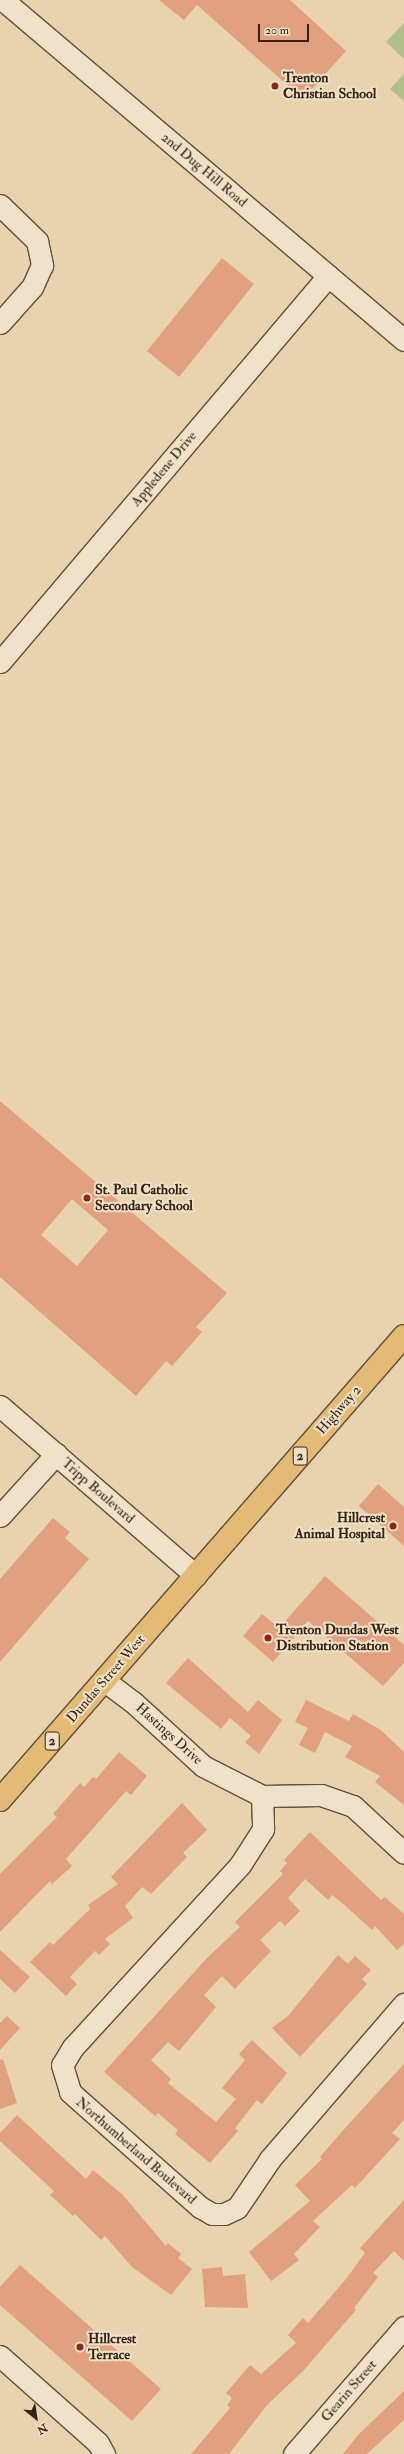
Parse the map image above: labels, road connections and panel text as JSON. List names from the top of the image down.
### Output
{
  "streets": {
    "main road": ["Highway 2", "2", "Dundas Street West"],
    "street": [
      "2nd Dug Hill Road",
      "Appledene Drive",
      "Tripp Boulevard",
      "Hastings Drive",
      "Northumberland Boulevard",
      "Gearin Street"
    ]
  },
  "crossings": [
    ["2nd Dug Hill Road", "Appledene Drive"],
    ["Highway 2", "Tripp Boulevard"],
    ["Highway 2", "Dundas Street West"],
    ["Tripp Boulevard", "Dundas Street West"],
    ["Dundas Street West", "Hastings Drive"],
    ["Hastings Drive", "Northumberland Boulevard"]
  ],
  "places": [
    "Trenton Christian School",
    "St. Paul Catholic Secondary School",
    "Hillcrest Animal Hospital",
    "Trenton Dundas West Distribution Station",
    "Hillcrest Terrace"
  ],
  "scale_bar": "20 m",
  "north": "bottom right"
}
